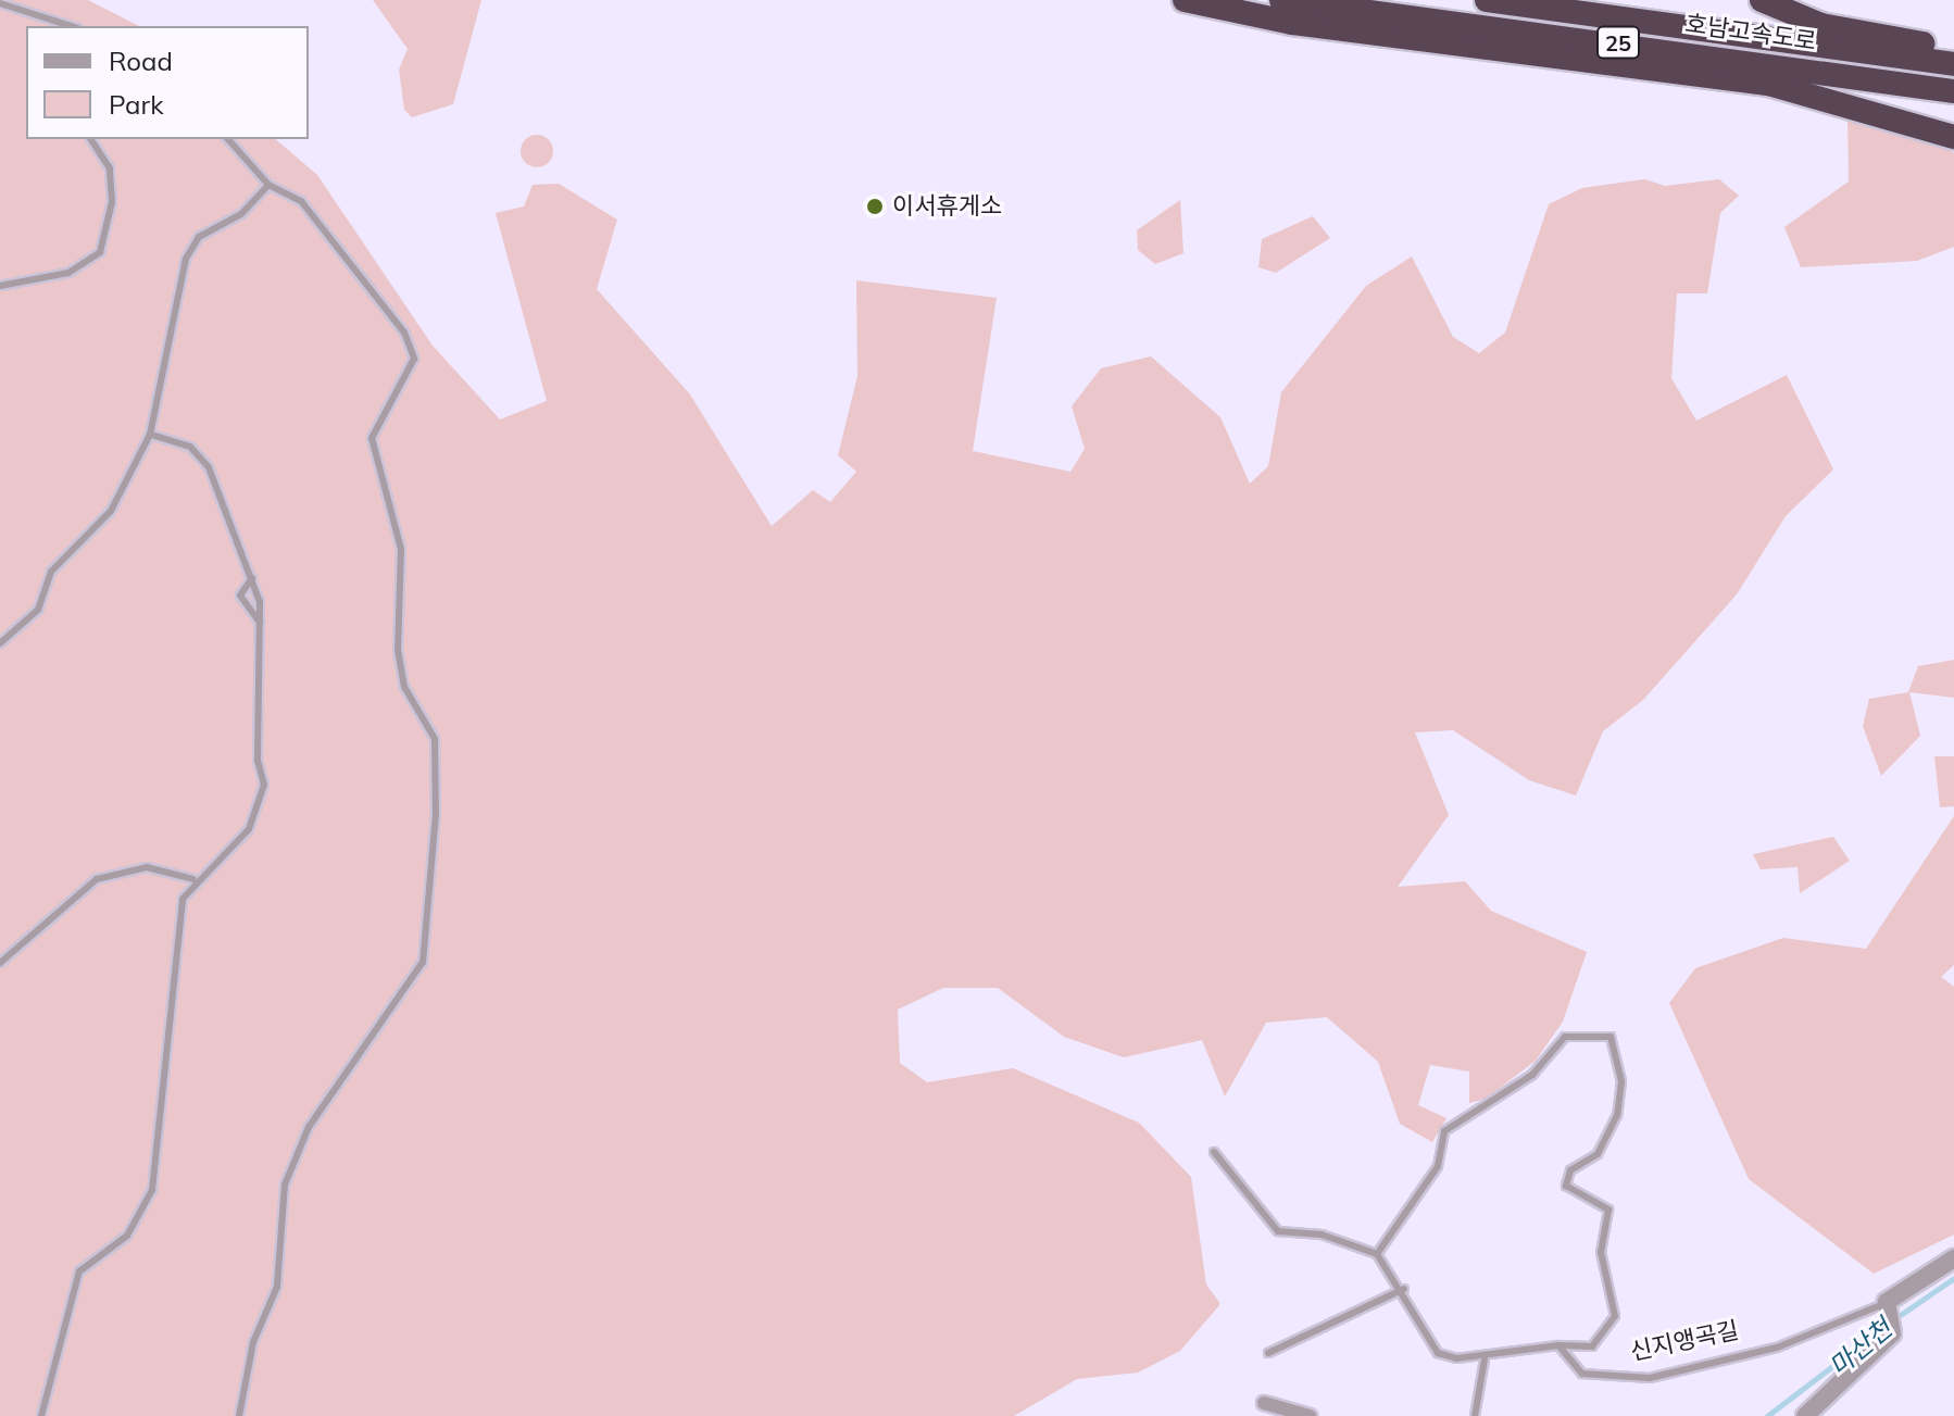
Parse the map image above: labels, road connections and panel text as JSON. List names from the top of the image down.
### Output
{
  "streets": {
    "highway": ["호남고속도로", "25"],
    "street": ["신지앵곡길"]
  },
  "water": ["마산천"],
  "places": ["이서휴게소"],
  "legend": ["Road", "Park"]
}
